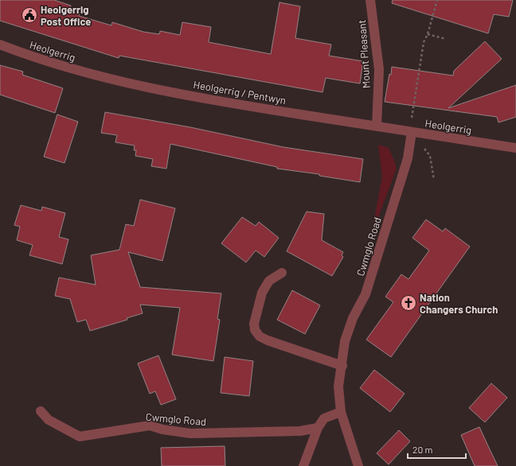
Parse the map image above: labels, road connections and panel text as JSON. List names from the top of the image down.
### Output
{
  "streets": {
    "street": [
      "Heolgerrig",
      "Mount Pleasant",
      "Heolgerrig / Pentwyn",
      "Cwmglo Road"
    ]
  },
  "crossings": [
    ["Heolgerrig", "Mount Pleasant"],
    ["Heolgerrig", "Heolgerrig / Pentwyn"],
    ["Heolgerrig", "Cwmglo Road"],
    ["Mount Pleasant", "Heolgerrig / Pentwyn"]
  ],
  "places": {
    "public building": ["Heolgerrig Post Office"],
    "church": ["Nation Changers Church"]
  },
  "scale_bar": "20 m"
}
